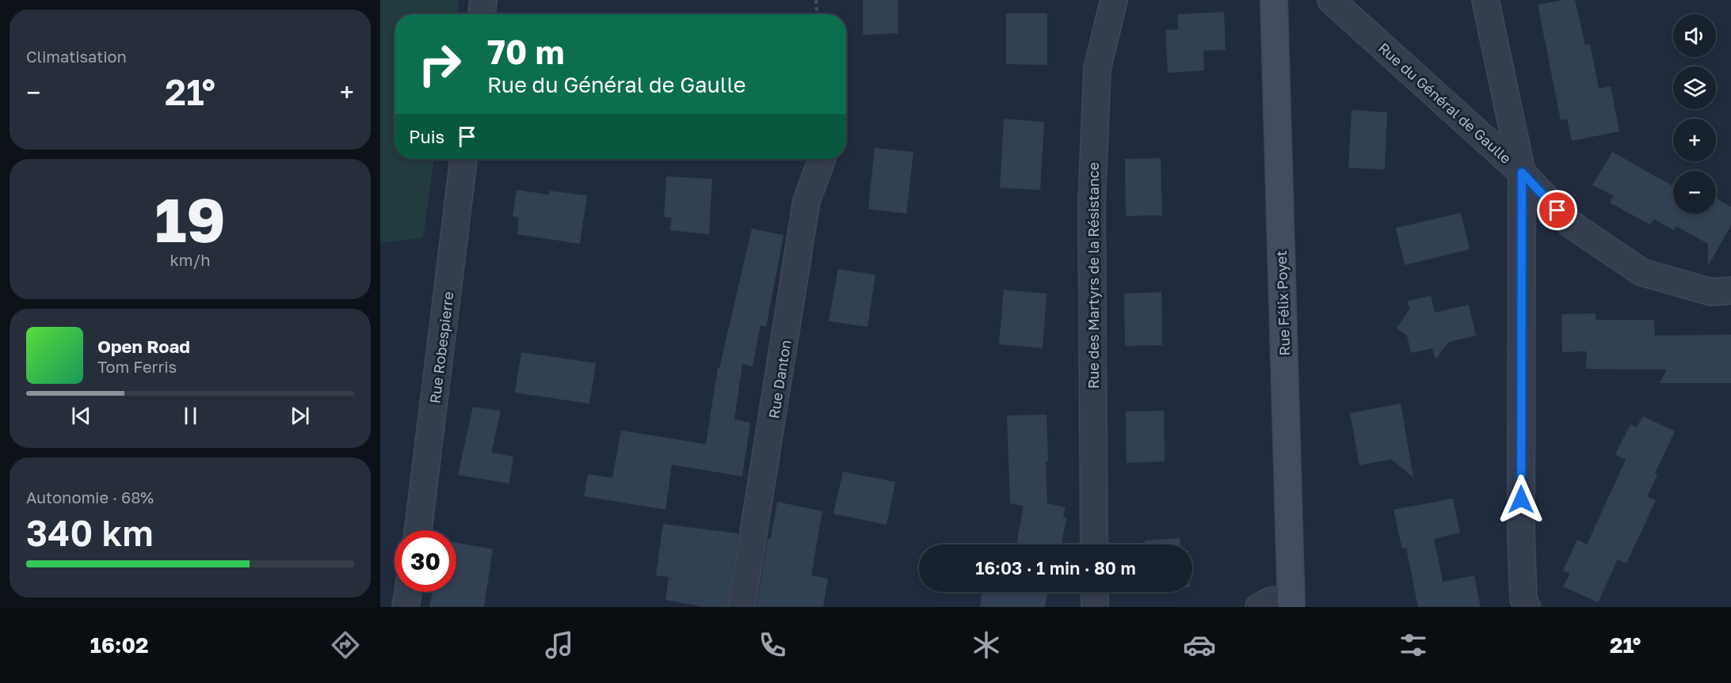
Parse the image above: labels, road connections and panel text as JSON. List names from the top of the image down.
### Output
{
  "streets": {
    "street": [
      "Rue du Général de Gaulle",
      "Rue des Martyrs de la Résistance",
      "Rue Félix Poyet",
      "Rue Robespierre",
      "Rue Danton"
    ]
  },
  "page": {
    "tile": [
      "Climatisation",
      ["19", "km/h"],
      ["Autonomie · 68%", "340 km"]
    ],
    "map_buttons": ["+", "−"],
    "turn": ["70 m", "Rue du Général de Gaulle"],
    "heat": ["−", "21°", "+"],
    "then": "Puis",
    "song": ["Open Road", "Tom Ferris"],
    "limit": "30",
    "trip": "16:03 · 1 min · 80 m",
    "tabs": ["16:02", "21°"]
  }
}
